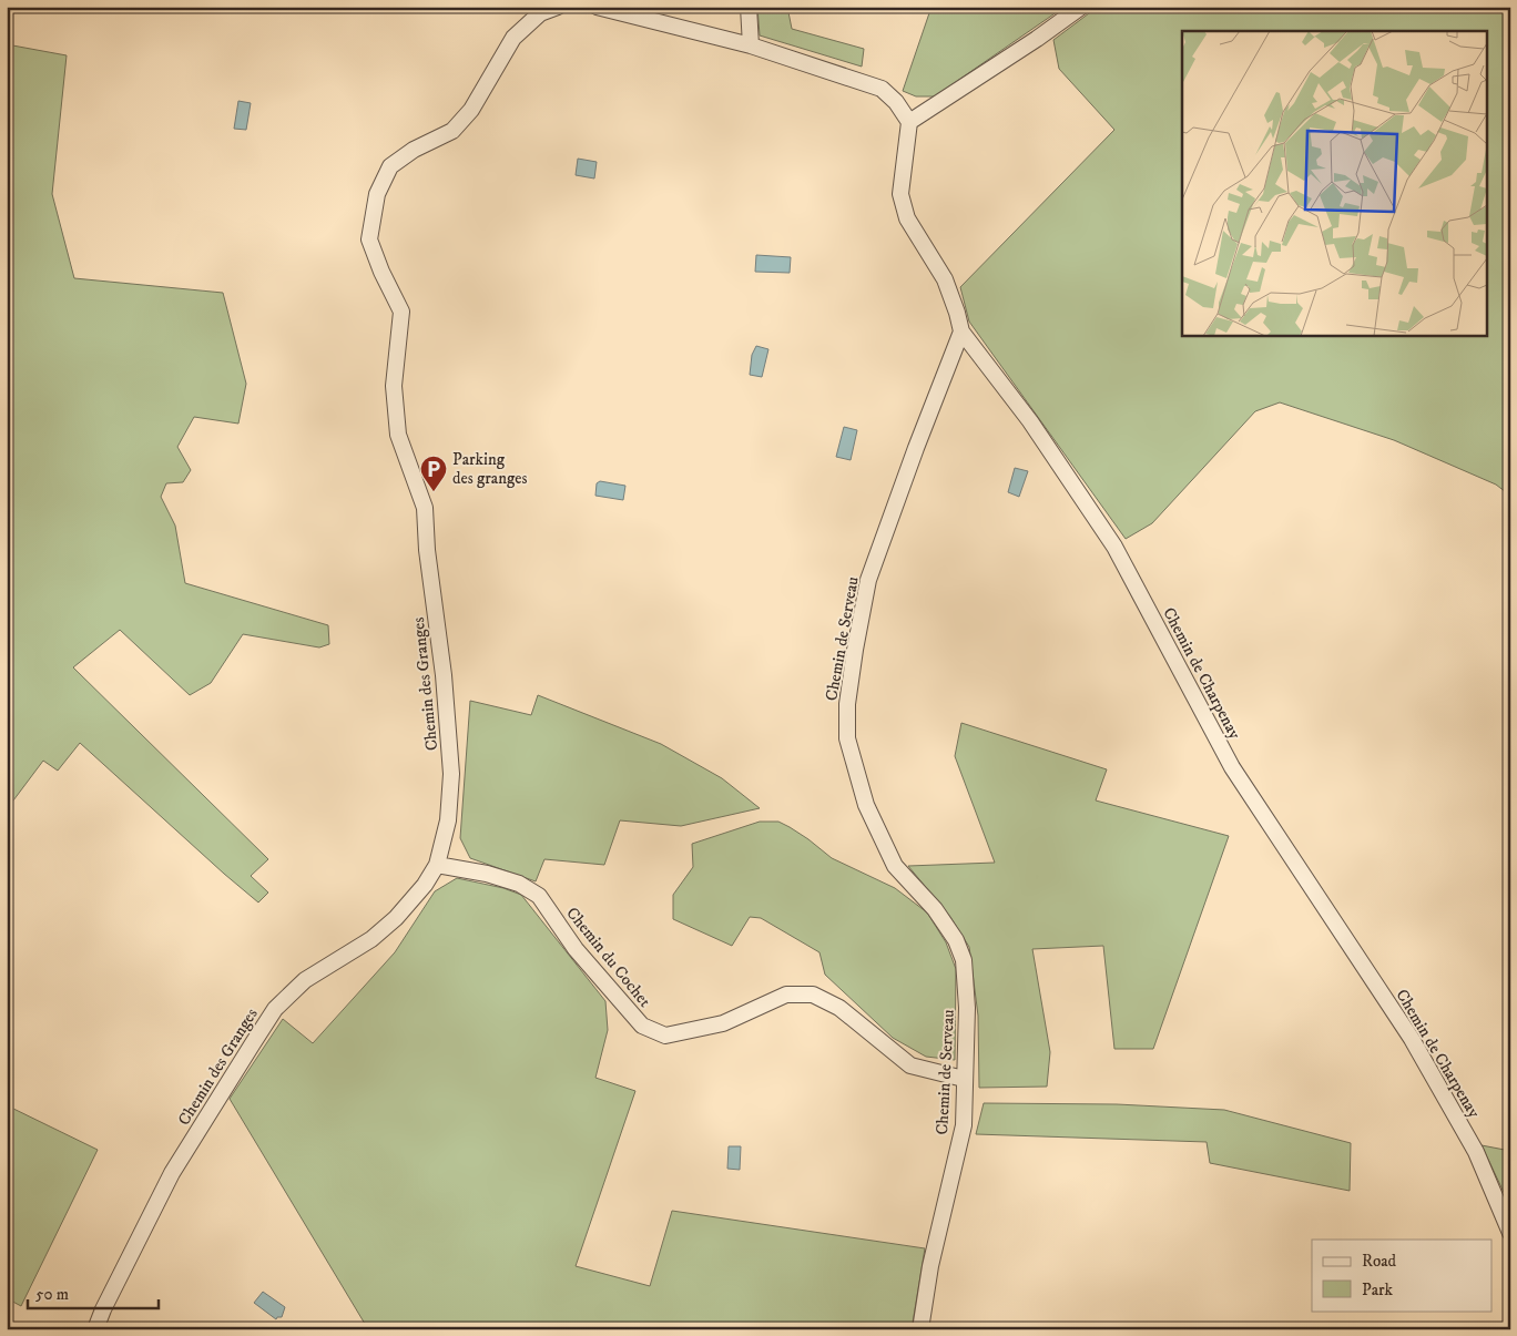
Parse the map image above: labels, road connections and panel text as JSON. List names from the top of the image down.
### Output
{
  "streets": {
    "street": [
      "Chemin de Serveau",
      "Chemin de Charpenay",
      "Chemin des Granges",
      "Chemin du Cochet"
    ]
  },
  "crossings": [
    ["Chemin de Serveau", "Chemin de Charpenay"],
    ["Chemin de Serveau", "Chemin du Cochet"],
    ["Chemin des Granges", "Chemin du Cochet"]
  ],
  "places": {
    "parking": ["Parking des granges"]
  },
  "legend": ["Road", "Park"],
  "scale_bar": "50 m"
}
